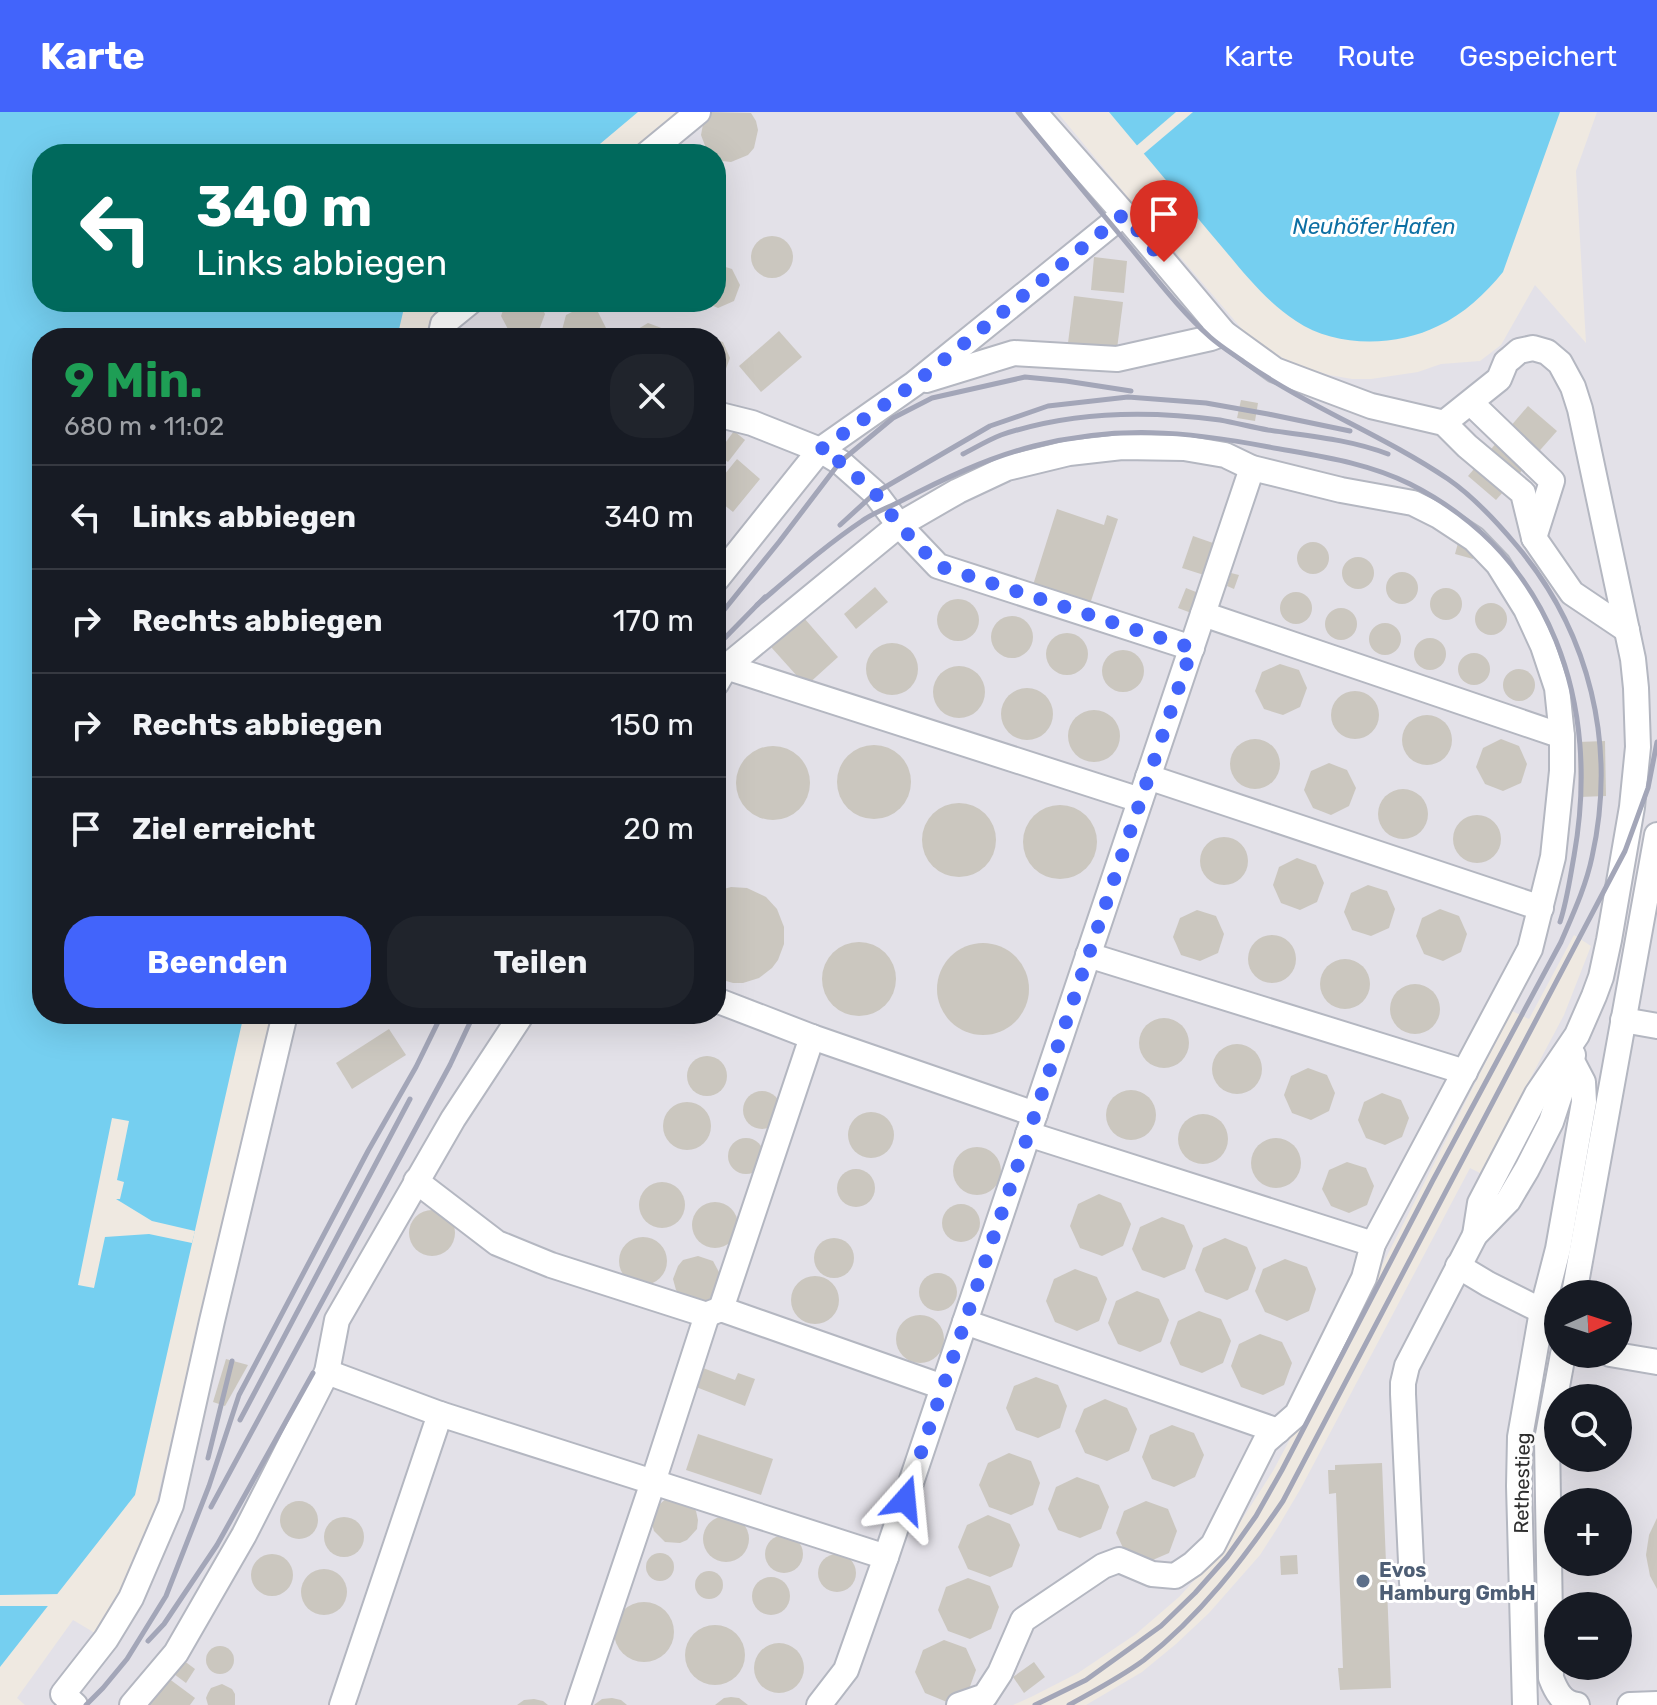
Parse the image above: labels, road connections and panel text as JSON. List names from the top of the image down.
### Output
{
  "streets": {
    "street": ["Rethestieg"]
  },
  "water": ["Neuhöfer Hafen"],
  "places": ["Evos Hamburg GmbH"],
  "north": "right",
  "page": {
    "header": "Karte",
    "nav": ["Karte", "Route", "Gespeichert"],
    "turn": ["340 m", "Links abbiegen"],
    "heading": ["9 Min.", "680 m · 11:02"],
    "list": [
      {
        "name": "Links abbiegen",
        "value": "340 m"
      },
      {
        "name": "Rechts abbiegen",
        "value": "170 m"
      },
      {
        "name": "Rechts abbiegen",
        "value": "150 m"
      },
      {
        "name": "Ziel erreicht",
        "value": "20 m"
      }
    ],
    "buttons": ["Beenden", "Teilen"],
    "map_buttons": ["+", "−"]
  }
}
